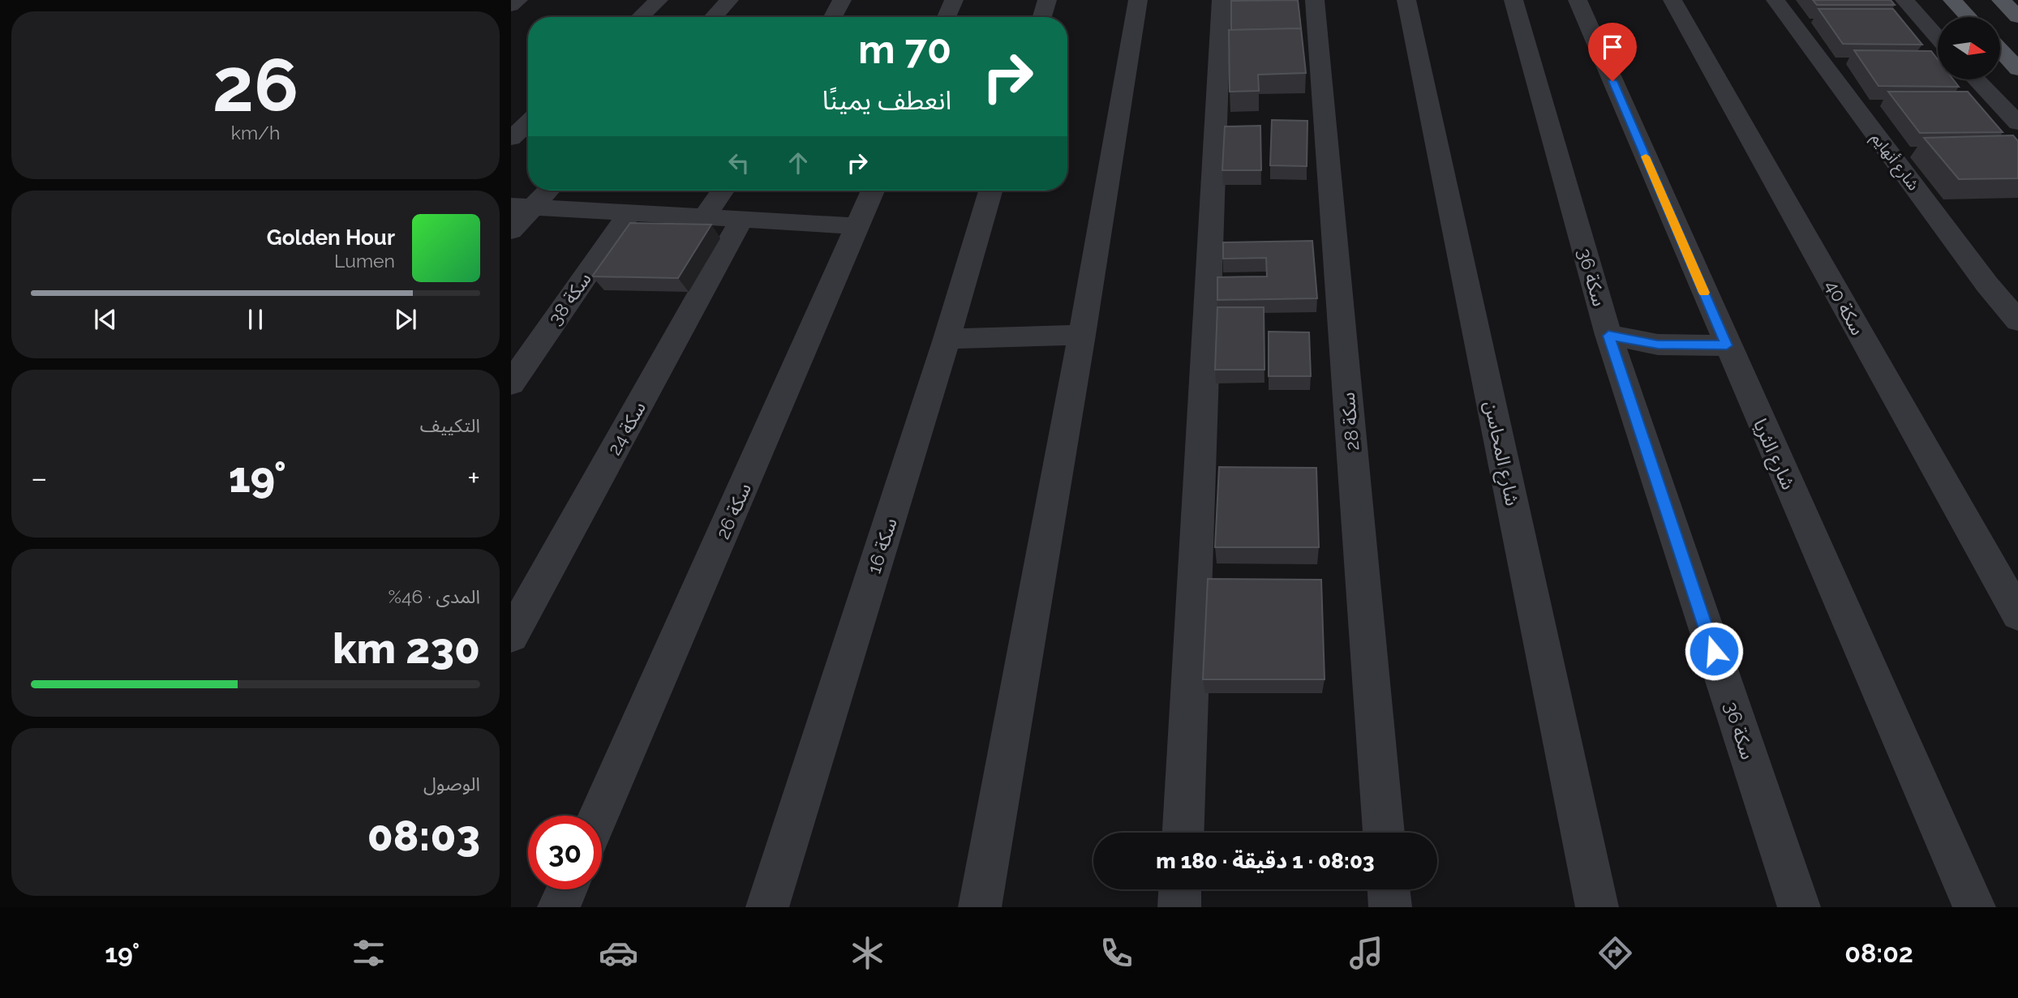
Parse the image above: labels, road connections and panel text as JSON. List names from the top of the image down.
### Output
{
  "streets": {
    "street": [
      "شارع أنهايم",
      "سكة 36",
      "سكة 38",
      "سكة 40",
      "سكة 28",
      "سكة 24",
      "شارع المحاسن",
      "شارع الثريا",
      "سكة 26",
      "سكة 16"
    ]
  },
  "north": "right",
  "page": {
    "tile": [
      ["26", "km/h"],
      "التكييف",
      ["المدى · 46%", "230 km"],
      ["الوصول", "08:03"]
    ],
    "turn": ["70 m", "انعطف يمينًا"],
    "song": ["Golden Hour", "Lumen"],
    "heat": ["−", "19°", "+"],
    "limit": "30",
    "trip": "08:03 · 1 دقيقة · 180 m",
    "tabs": ["08:02", "19°"]
  }
}
